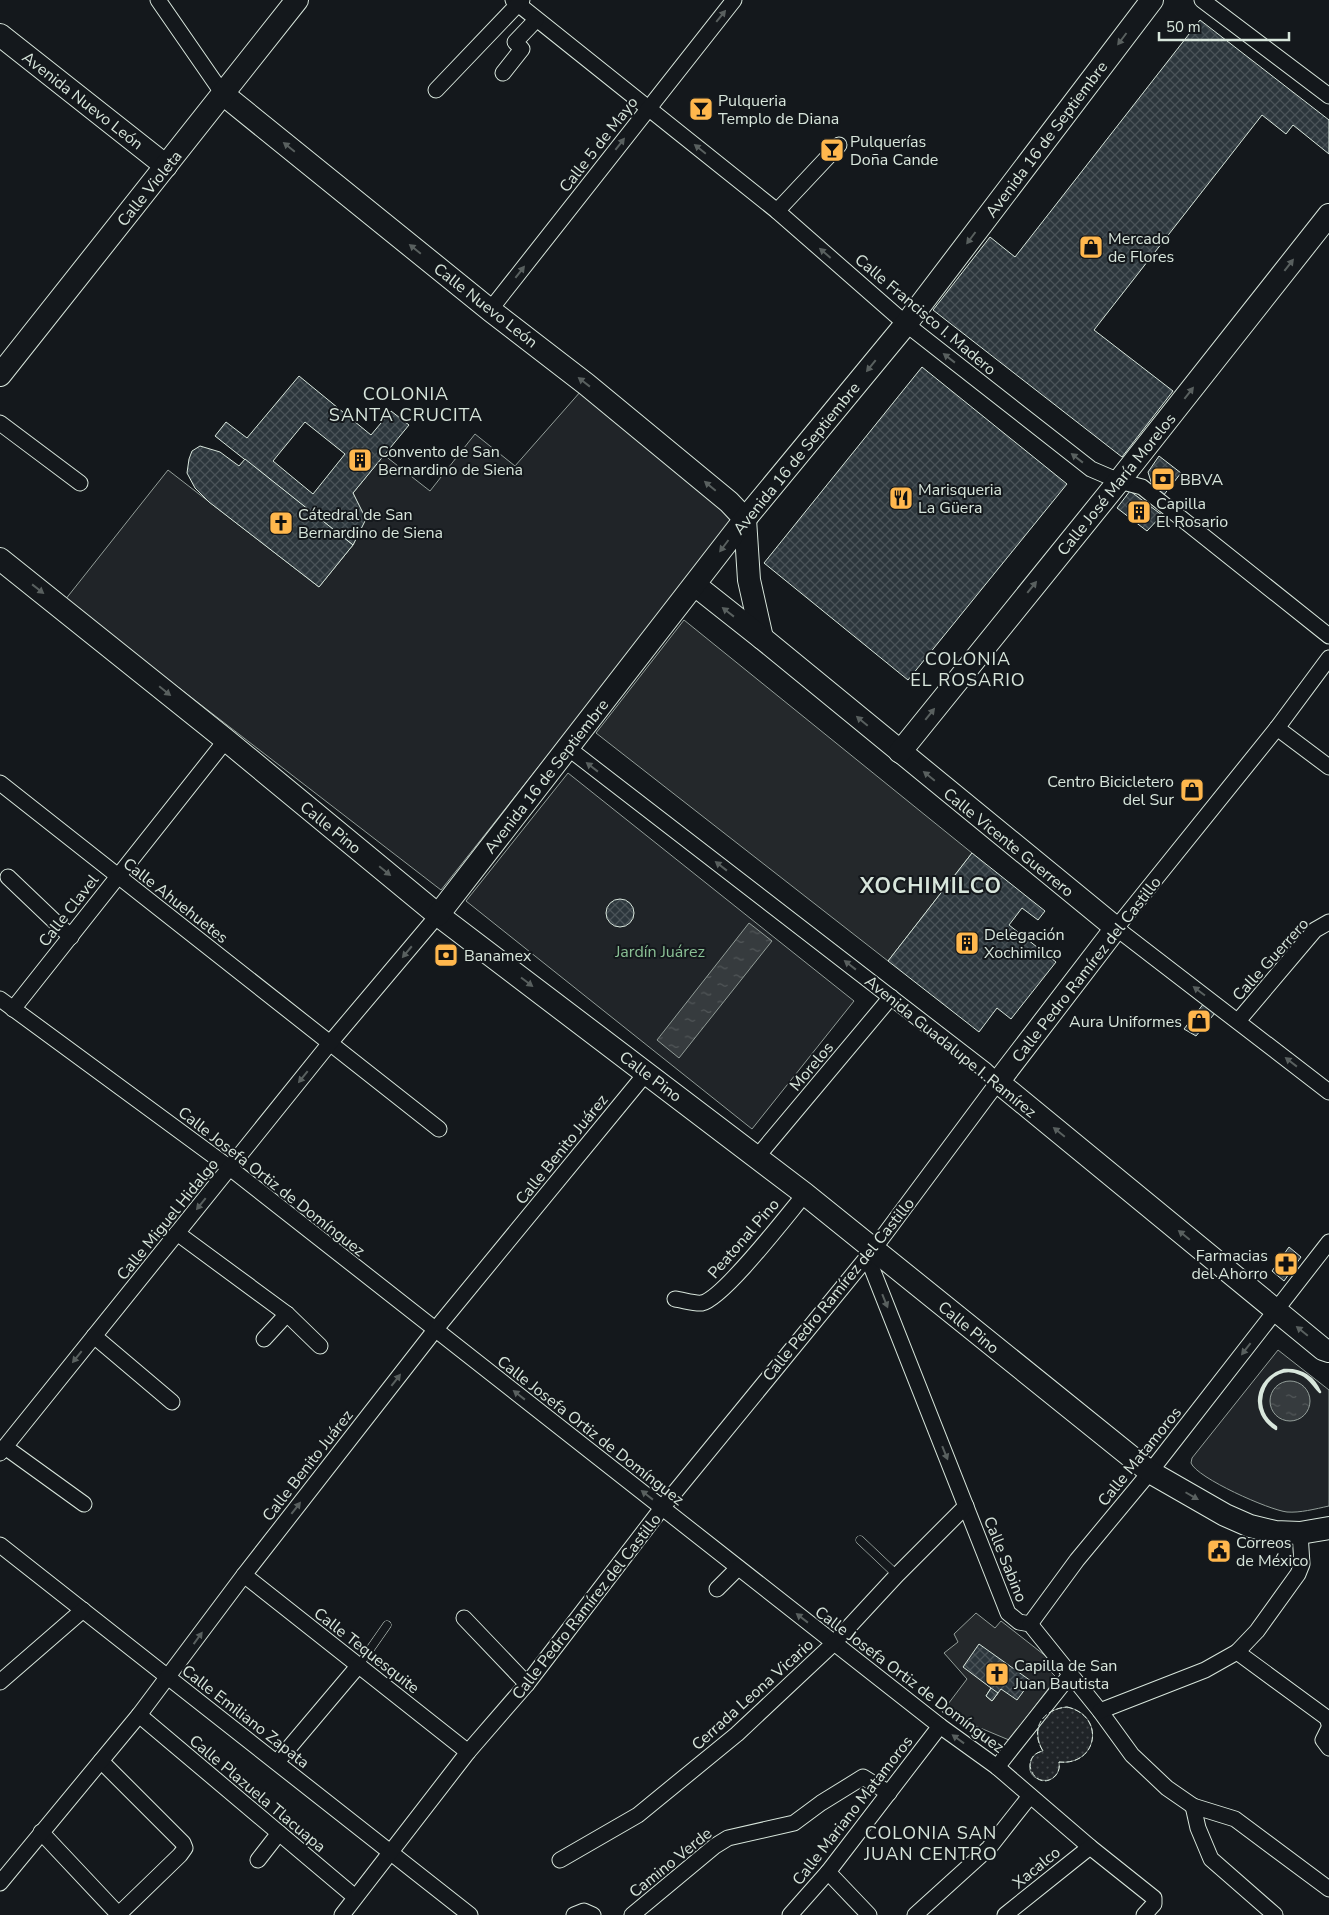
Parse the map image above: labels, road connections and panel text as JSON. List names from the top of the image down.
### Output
{
  "streets": {
    "street": [
      "Avenida Nuevo León",
      "Avenida 16 de Septiembre",
      "Calle 5 de Mayo",
      "Calle Violeta",
      "Calle Nuevo León",
      "Calle Francisco I. Madero",
      "Calle José María Morelos",
      "Calle Pino",
      "Calle Vicente Guerrero",
      "Calle Ahuehuetes",
      "Calle Clavel",
      "Calle Guerrero",
      "Calle Pedro Ramírez del Castillo",
      "Avenida Guadalupe I. Ramírez",
      "Morelos",
      "Calle Benito Juárez",
      "Calle Josefa Ortiz de Domínguez",
      "Calle Miguel Hidalgo",
      "Peatonal Pino",
      "Calle Matamoros",
      "Calle Sabino",
      "Calle Tequesquite",
      "Cerrada Leona Vicario",
      "Calle Emiliano Zapata",
      "Calle Plazuela Tlacuapa",
      "Calle Mariano Matamoros",
      "Camino Verde",
      "Xacalco"
    ]
  },
  "crossings": [
    ["Avenida Nuevo León", "Calle Violeta"],
    ["Avenida 16 de Septiembre", "Calle Nuevo León"],
    ["Avenida 16 de Septiembre", "Calle Francisco I. Madero"],
    ["Avenida 16 de Septiembre", "Calle Pino"],
    ["Avenida 16 de Septiembre", "Calle Vicente Guerrero"],
    ["Avenida 16 de Septiembre", "Avenida Guadalupe I. Ramírez"],
    ["Avenida 16 de Septiembre", "Calle Miguel Hidalgo"],
    ["Calle 5 de Mayo", "Calle Nuevo León"],
    ["Calle 5 de Mayo", "Calle Francisco I. Madero"],
    ["Calle Violeta", "Calle Nuevo León"],
    ["Calle Francisco I. Madero", "Calle José María Morelos"],
    ["Calle José María Morelos", "Calle Vicente Guerrero"],
    ["Calle Pino", "Calle Clavel"],
    ["Calle Pino", "Calle Pedro Ramírez del Castillo"],
    ["Calle Pino", "Morelos"],
    ["Calle Pino", "Calle Benito Juárez"],
    ["Calle Pino", "Calle Miguel Hidalgo"],
    ["Calle Pino", "Peatonal Pino"],
    ["Calle Pino", "Calle Matamoros"],
    ["Calle Pino", "Calle Sabino"],
    ["Calle Vicente Guerrero", "Calle Guerrero"],
    ["Calle Vicente Guerrero", "Calle Pedro Ramírez del Castillo"],
    ["Calle Ahuehuetes", "Calle Clavel"],
    ["Calle Ahuehuetes", "Calle Miguel Hidalgo"],
    ["Calle Clavel", "Calle Josefa Ortiz de Domínguez"],
    ["Calle Pedro Ramírez del Castillo", "Avenida Guadalupe I. Ramírez"],
    ["Calle Pedro Ramírez del Castillo", "Calle Josefa Ortiz de Domínguez"],
    ["Calle Pedro Ramírez del Castillo", "Calle Sabino"],
    ["Calle Pedro Ramírez del Castillo", "Calle Tequesquite"],
    ["Calle Pedro Ramírez del Castillo", "Calle Emiliano Zapata"],
    ["Calle Pedro Ramírez del Castillo", "Calle Plazuela Tlacuapa"],
    ["Avenida Guadalupe I. Ramírez", "Morelos"],
    ["Avenida Guadalupe I. Ramírez", "Calle Matamoros"],
    ["Calle Benito Juárez", "Calle Josefa Ortiz de Domínguez"],
    ["Calle Benito Juárez", "Calle Tequesquite"],
    ["Calle Benito Juárez", "Calle Emiliano Zapata"],
    ["Calle Benito Juárez", "Calle Plazuela Tlacuapa"],
    ["Calle Josefa Ortiz de Domínguez", "Calle Miguel Hidalgo"],
    ["Calle Josefa Ortiz de Domínguez", "Cerrada Leona Vicario"],
    ["Calle Josefa Ortiz de Domínguez", "Calle Mariano Matamoros"],
    ["Calle Josefa Ortiz de Domínguez", "Xacalco"],
    ["Calle Matamoros", "Calle Sabino"],
    ["Calle Sabino", "Cerrada Leona Vicario"],
    ["Calle Mariano Matamoros", "Camino Verde"]
  ],
  "one_way": [
    "Avenida 16 de Septiembre",
    "Calle 5 de Mayo",
    "Calle Nuevo León",
    "Calle Francisco I. Madero",
    "Calle José María Morelos",
    "Calle Pino",
    "Calle Vicente Guerrero",
    "Avenida Guadalupe I. Ramírez",
    "Calle Benito Juárez",
    "Calle Miguel Hidalgo",
    "Calle Matamoros"
  ],
  "districts": [
    "COLONIA SANTA CRUCITA",
    "COLONIA EL ROSARIO",
    "XOCHIMILCO",
    "COLONIA SAN JUAN CENTRO"
  ],
  "parks": ["Jardín Juárez"],
  "places": {
    "bar": ["Pulqueria Templo de Diana", "Pulquerías Doña Cande"],
    "shop": ["Mercado de Flores", "Centro Bicicletero del Sur", "Aura Uniformes"],
    "building": ["Convento de San Bernardino de Siena", "Capilla El Rosario", "Delegación Xochimilco"],
    "bank": ["BBVA", "Banamex"],
    "restaurant": ["Marisqueria La Güera"],
    "church": ["Cátedral de San Bernardino de Siena", "Capilla de San Juan Bautista"],
    "pharmacy": ["Farmacias del Ahorro"],
    "public building": ["Correos de México"]
  },
  "scale_bar": "50 m"
}
